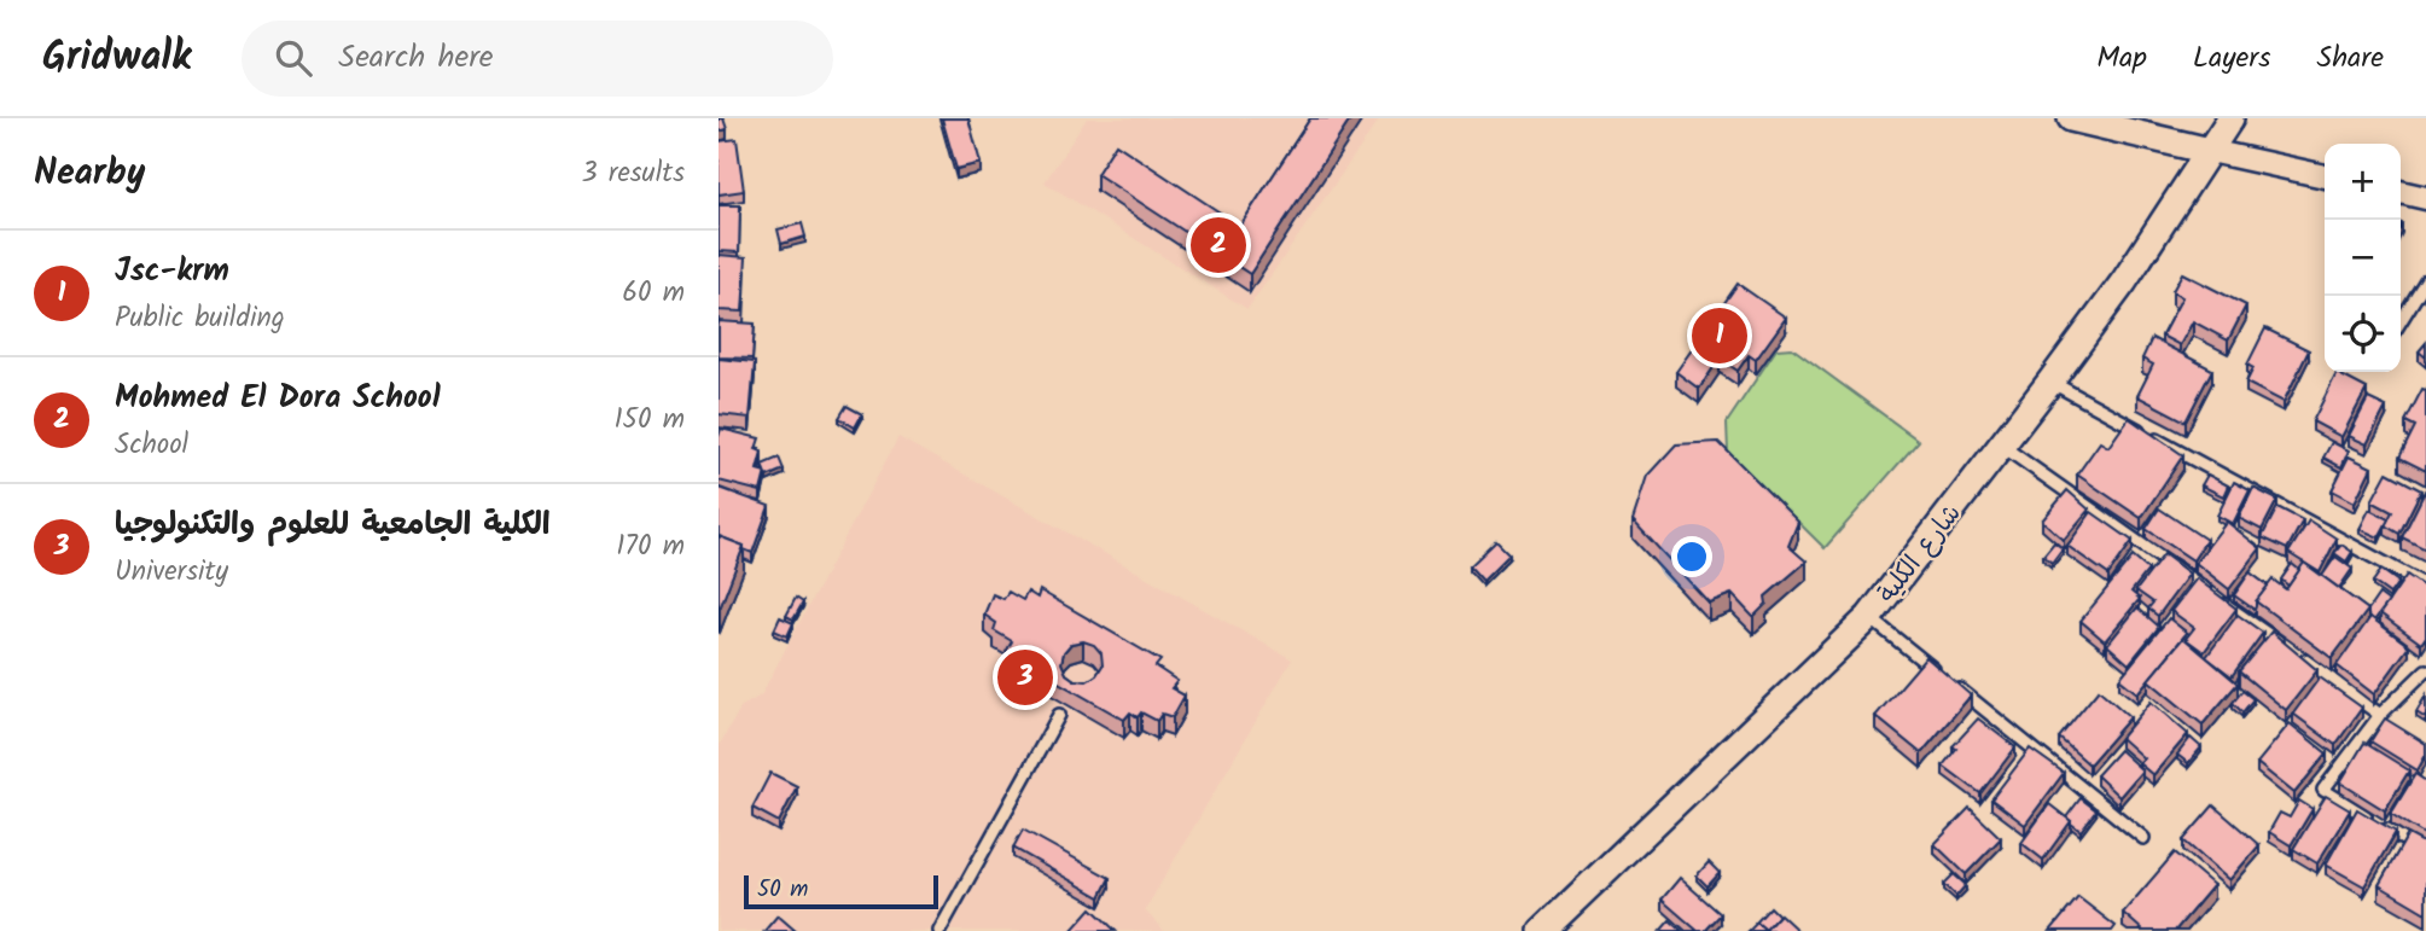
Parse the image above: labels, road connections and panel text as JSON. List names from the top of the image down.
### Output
{
  "streets": {
    "street": ["شارع الكلية"]
  },
  "scale_bar": "50 m",
  "page": {
    "header": "Gridwalk",
    "search": "Search here",
    "nav": ["Map", "Layers", "Share"],
    "heading": ["Nearby", "3 results"],
    "map_buttons": ["+", "−"],
    "pins": ["2", "1", "3"],
    "list": [
      {
        "mark": "1",
        "name": "Jsc-krm",
        "note": "Public building",
        "value": "60 m"
      },
      {
        "mark": "2",
        "name": "Mohmed El Dora School",
        "note": "School",
        "value": "150 m"
      },
      {
        "mark": "3",
        "name": "الكلية الجامعية للعلوم والتكنولوجيا",
        "note": "University",
        "value": "170 m"
      }
    ],
    "scale": "50 m"
  }
}
